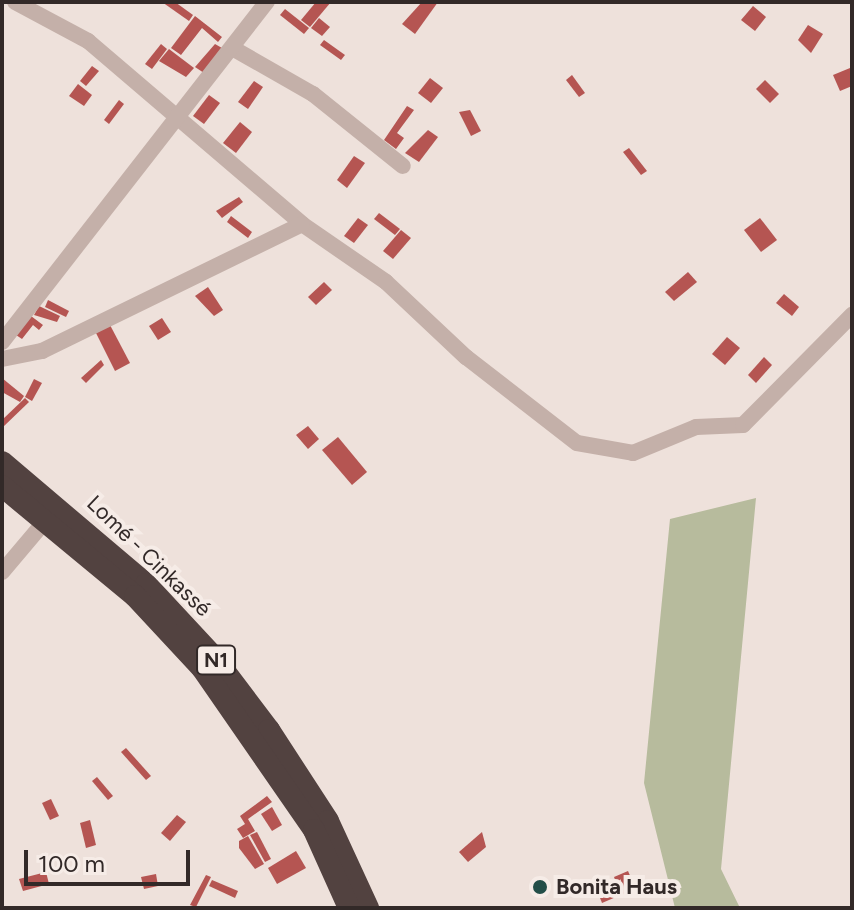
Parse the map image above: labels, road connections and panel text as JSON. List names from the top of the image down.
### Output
{
  "streets": {
    "highway": ["Lomé - Cinkassé", "N1"]
  },
  "places": ["Bonita Haus"],
  "scale_bar": "100 m"
}
